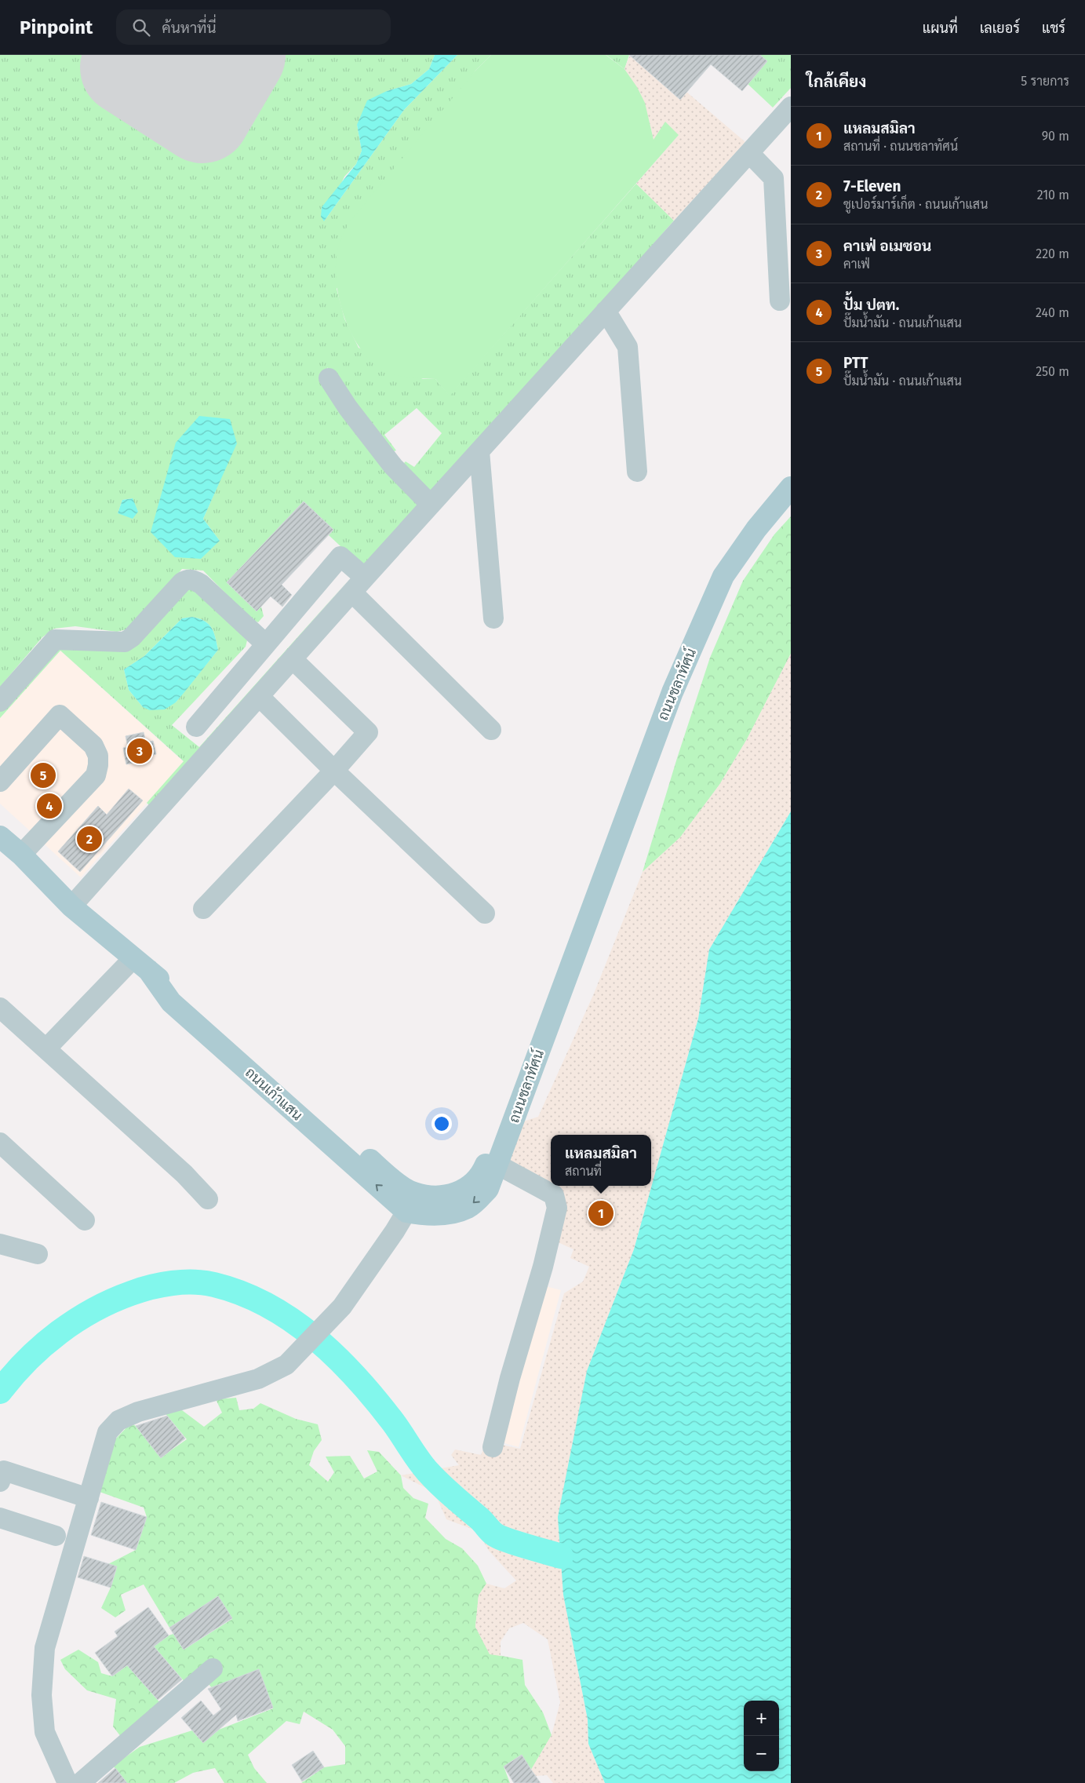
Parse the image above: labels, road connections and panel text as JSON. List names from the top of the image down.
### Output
{
  "streets": {
    "main road": ["ถนนชลาทัศน์", "ถนนเก้าแสน"]
  },
  "crossings": [
    ["ถนนชลาทัศน์", "ถนนเก้าแสน"]
  ],
  "page": {
    "header": "Pinpoint",
    "search": "ค้นหาที่นี่",
    "nav": ["แผนที่", "เลเยอร์", "แชร์"],
    "heading": ["ใกล้เคียง", "5 รายการ"],
    "list": [
      {
        "mark": "1",
        "name": "แหลมสมิลา",
        "note": "สถานที่ · ถนนชลาทัศน์",
        "value": "90 m"
      },
      {
        "mark": "2",
        "name": "7-Eleven",
        "note": "ซูเปอร์มาร์เก็ต · ถนนเก้าแสน",
        "value": "210 m"
      },
      {
        "mark": "3",
        "name": "คาเฟ่ อเมซอน",
        "note": "คาเฟ่",
        "value": "220 m"
      },
      {
        "mark": "4",
        "name": "ปั้ม ปตท.",
        "note": "ปั๊มน้ำมัน · ถนนเก้าแสน",
        "value": "240 m"
      },
      {
        "mark": "5",
        "name": "PTT",
        "note": "ปั๊มน้ำมัน · ถนนเก้าแสน",
        "value": "250 m"
      }
    ],
    "pins": [
      "3",
      "5",
      "4",
      "2",
      "1"
    ],
    "popup": ["แหลมสมิลา", "สถานที่"],
    "map_buttons": ["+", "−"]
  }
}
